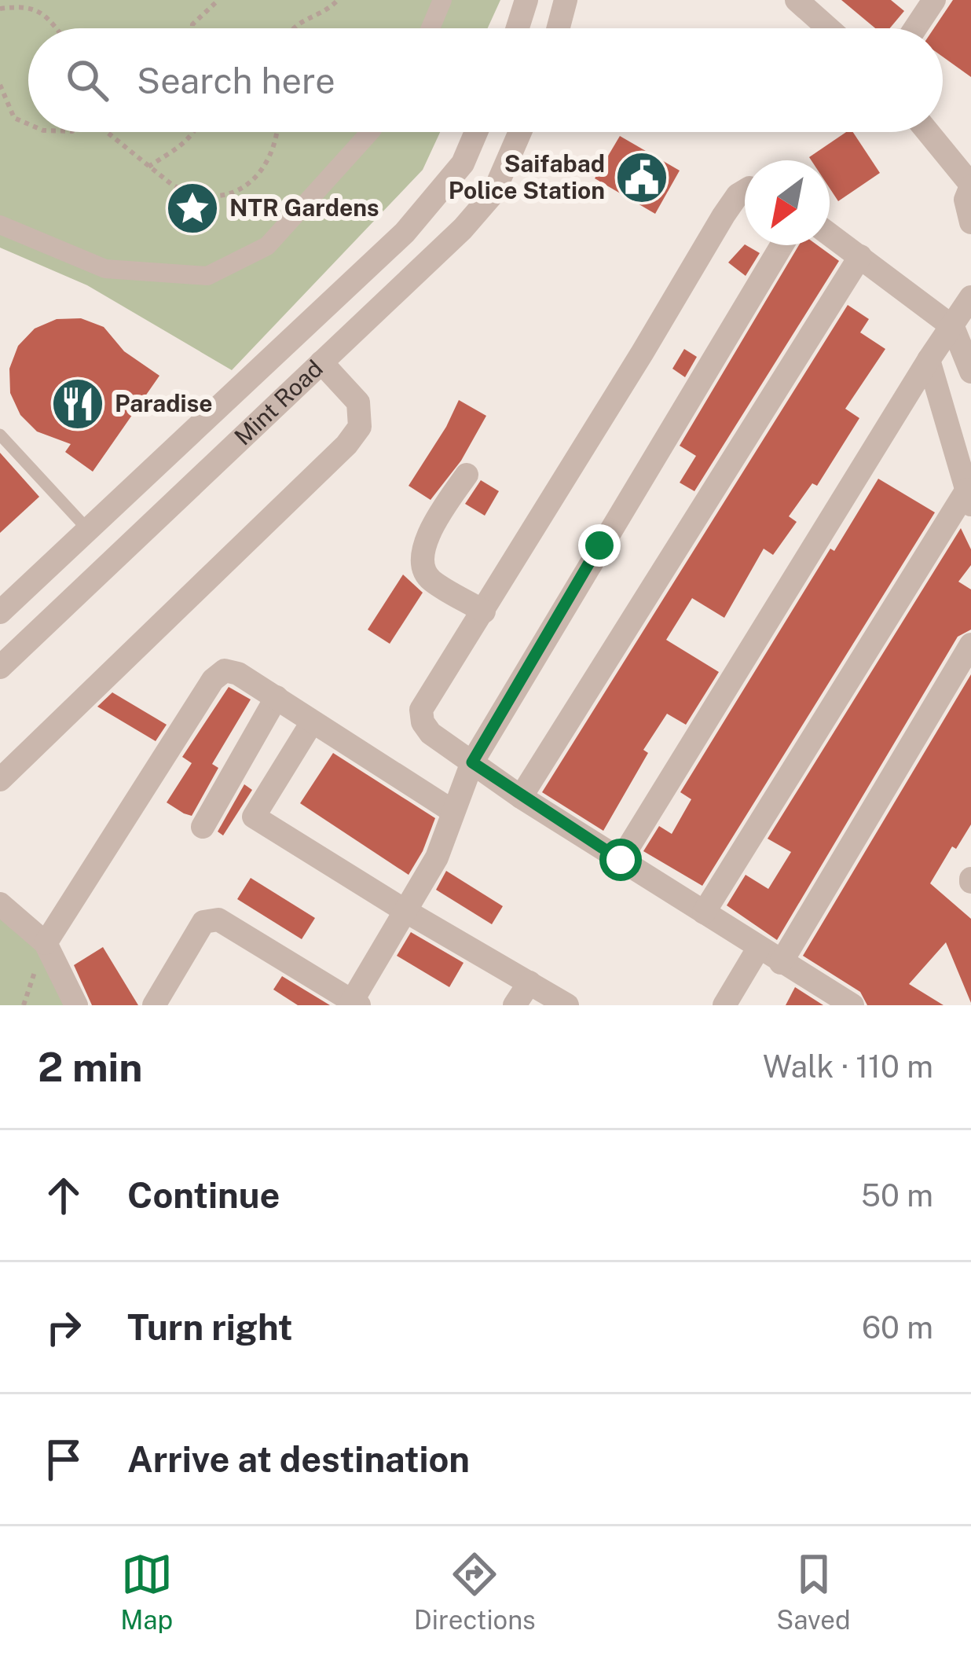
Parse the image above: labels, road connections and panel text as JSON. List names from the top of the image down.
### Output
{
  "streets": {
    "street": ["Mint Road"]
  },
  "places": {
    "public building": ["Saifabad Police Station"],
    "place": ["NTR Gardens"],
    "restaurant": ["Paradise"]
  },
  "north": "bottom left",
  "page": {
    "search": "Search here",
    "heading": ["2 min", "Walk · 110 m"],
    "list": [
      ["Continue", "50 m"],
      ["Turn right", "60 m"],
      "Arrive at destination"
    ],
    "nav": ["Map", "Directions", "Saved"]
  }
}
